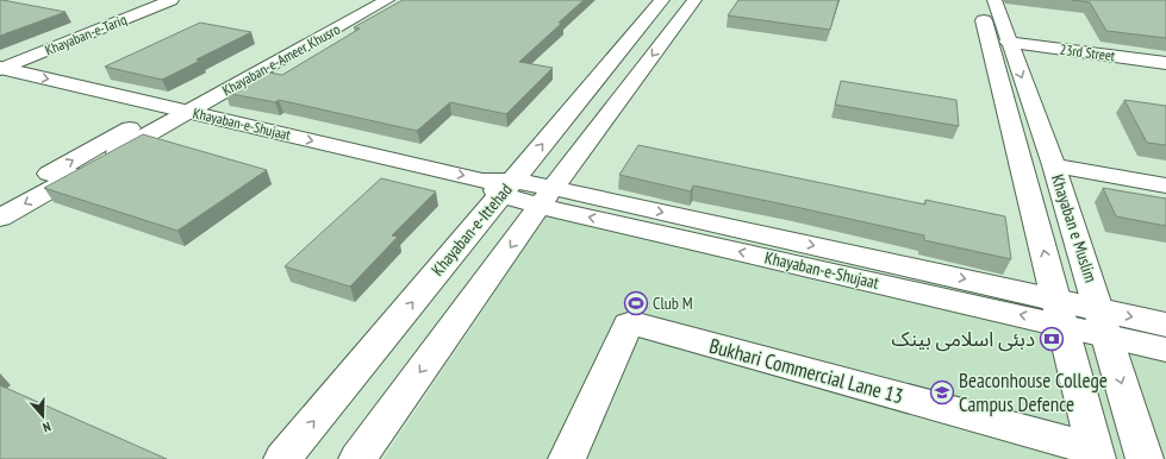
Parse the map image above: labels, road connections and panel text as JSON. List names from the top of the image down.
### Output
{
  "streets": {
    "street": [
      "Khayaban-e-Tariq",
      "23rd Street",
      "Khayaban-e-Ameer Khusro",
      "Khayaban-e-Shujaat",
      "Khayaban e Muslim",
      "Khayaban-e-Ittehad",
      "Bukhari Commercial Lane 13"
    ]
  },
  "crossings": [
    ["Khayaban-e-Tariq", "Khayaban-e-Shujaat"],
    ["23rd Street", "Khayaban e Muslim"],
    ["Khayaban-e-Ameer Khusro", "Khayaban-e-Shujaat"],
    ["Khayaban-e-Shujaat", "Khayaban e Muslim"],
    ["Khayaban-e-Shujaat", "Khayaban-e-Ittehad"],
    ["Khayaban e Muslim", "Bukhari Commercial Lane 13"]
  ],
  "one_way": ["Khayaban-e-Shujaat"],
  "places": {
    "sports": ["Club M"],
    "bank": ["دبئی اسلامی بینک"],
    "school or university": ["Beaconhouse College Campus Defence"]
  },
  "north": "bottom"
}
